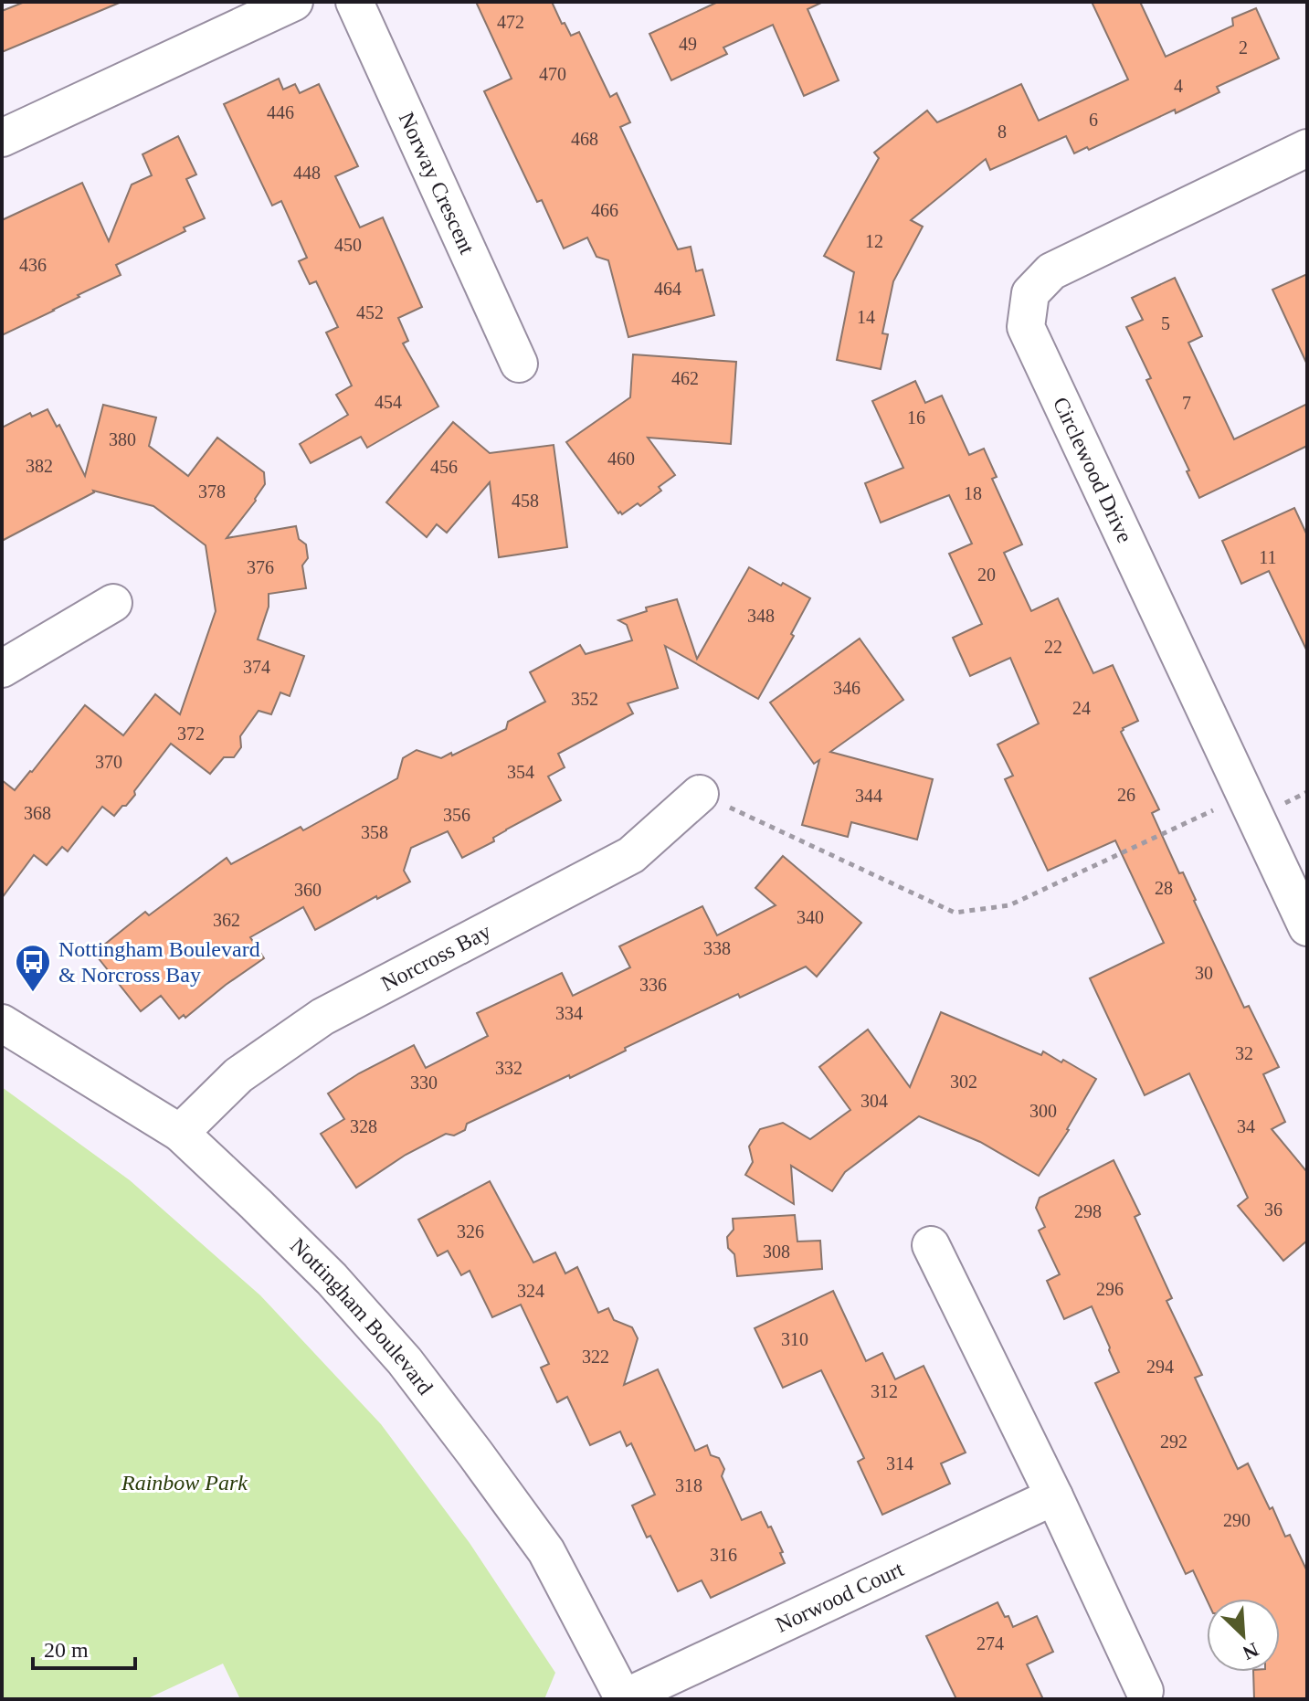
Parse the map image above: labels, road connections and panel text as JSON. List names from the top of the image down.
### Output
{
  "streets": {
    "street": [
      "Norway Crescent",
      "Circlewood Drive",
      "Norcross Bay",
      "Nottingham Boulevard",
      "Norwood Court"
    ]
  },
  "crossings": [
    ["Norcross Bay", "Nottingham Boulevard"],
    ["Nottingham Boulevard", "Norwood Court"]
  ],
  "parks": ["Rainbow Park"],
  "places": {
    "bus stop": ["Nottingham Boulevard & Norcross Bay"]
  },
  "house_numbers": [
    "472",
    "49",
    "2",
    "470",
    "4",
    "446",
    "6",
    "8",
    "468",
    "448",
    "466",
    "12",
    "450",
    "436",
    "464",
    "452",
    "14",
    "5",
    "462",
    "454",
    "7",
    "16",
    "380",
    "460",
    "382",
    "456",
    "378",
    "18",
    "458",
    "11",
    "376",
    "20",
    "348",
    "22",
    "374",
    "346",
    "352",
    "24",
    "372",
    "370",
    "354",
    "26",
    "344",
    "368",
    "356",
    "358",
    "28",
    "360",
    "340",
    "362",
    "338",
    "30",
    "336",
    "334",
    "32",
    "332",
    "302",
    "330",
    "304",
    "300",
    "328",
    "34",
    "36",
    "298",
    "326",
    "308",
    "296",
    "324",
    "310",
    "322",
    "294",
    "312",
    "292",
    "314",
    "318",
    "290",
    "316",
    "274"
  ],
  "scale_bar": "20 m",
  "north": "bottom right"
}
